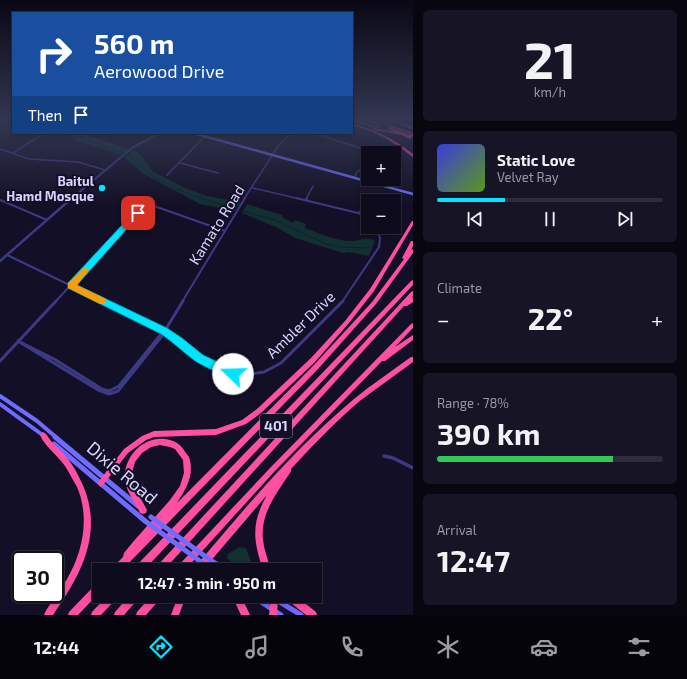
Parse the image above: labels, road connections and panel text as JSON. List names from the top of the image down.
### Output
{
  "streets": {
    "highway": ["401"],
    "main road": ["Dixie Road"],
    "street": ["Kamato Road", "Ambler Drive"]
  },
  "crossings": [
    ["Kamato Road", "Ambler Drive"]
  ],
  "places": ["Baitul Hamd Mosque"],
  "page": {
    "tile": [
      ["21", "km/h"],
      "Climate",
      ["Range · 78%", "390 km"],
      ["Arrival", "12:47"]
    ],
    "turn": ["560 m", "Aerowood Drive"],
    "then": "Then",
    "song": ["Static Love", "Velvet Ray"],
    "map_buttons": ["+", "−"],
    "heat": ["−", "22°", "+"],
    "limit": "30",
    "trip": "12:47 · 3 min · 950 m",
    "tabs": "12:44"
  }
}
